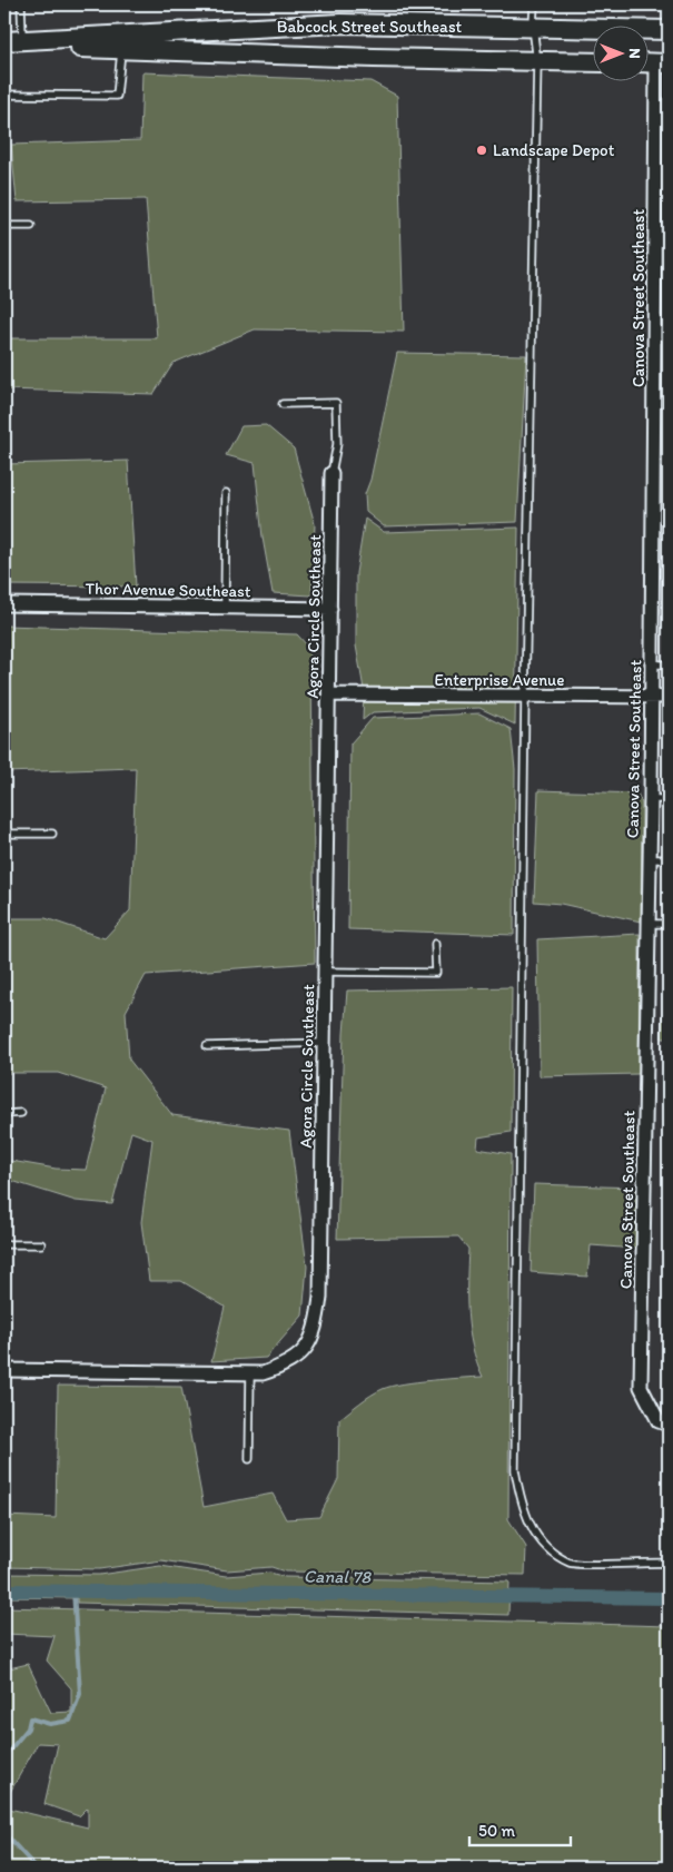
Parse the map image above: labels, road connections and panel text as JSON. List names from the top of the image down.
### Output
{
  "streets": {
    "main road": ["Babcock Street Southeast"],
    "street": [
      "Canova Street Southeast",
      "Thor Avenue Southeast",
      "Agora Circle Southeast",
      "Enterprise Avenue"
    ]
  },
  "crossings": [
    ["Canova Street Southeast", "Enterprise Avenue"],
    ["Thor Avenue Southeast", "Agora Circle Southeast"],
    ["Agora Circle Southeast", "Enterprise Avenue"]
  ],
  "water": ["Canal 78"],
  "places": ["Landscape Depot"],
  "scale_bar": "50 m",
  "north": "right"
}
